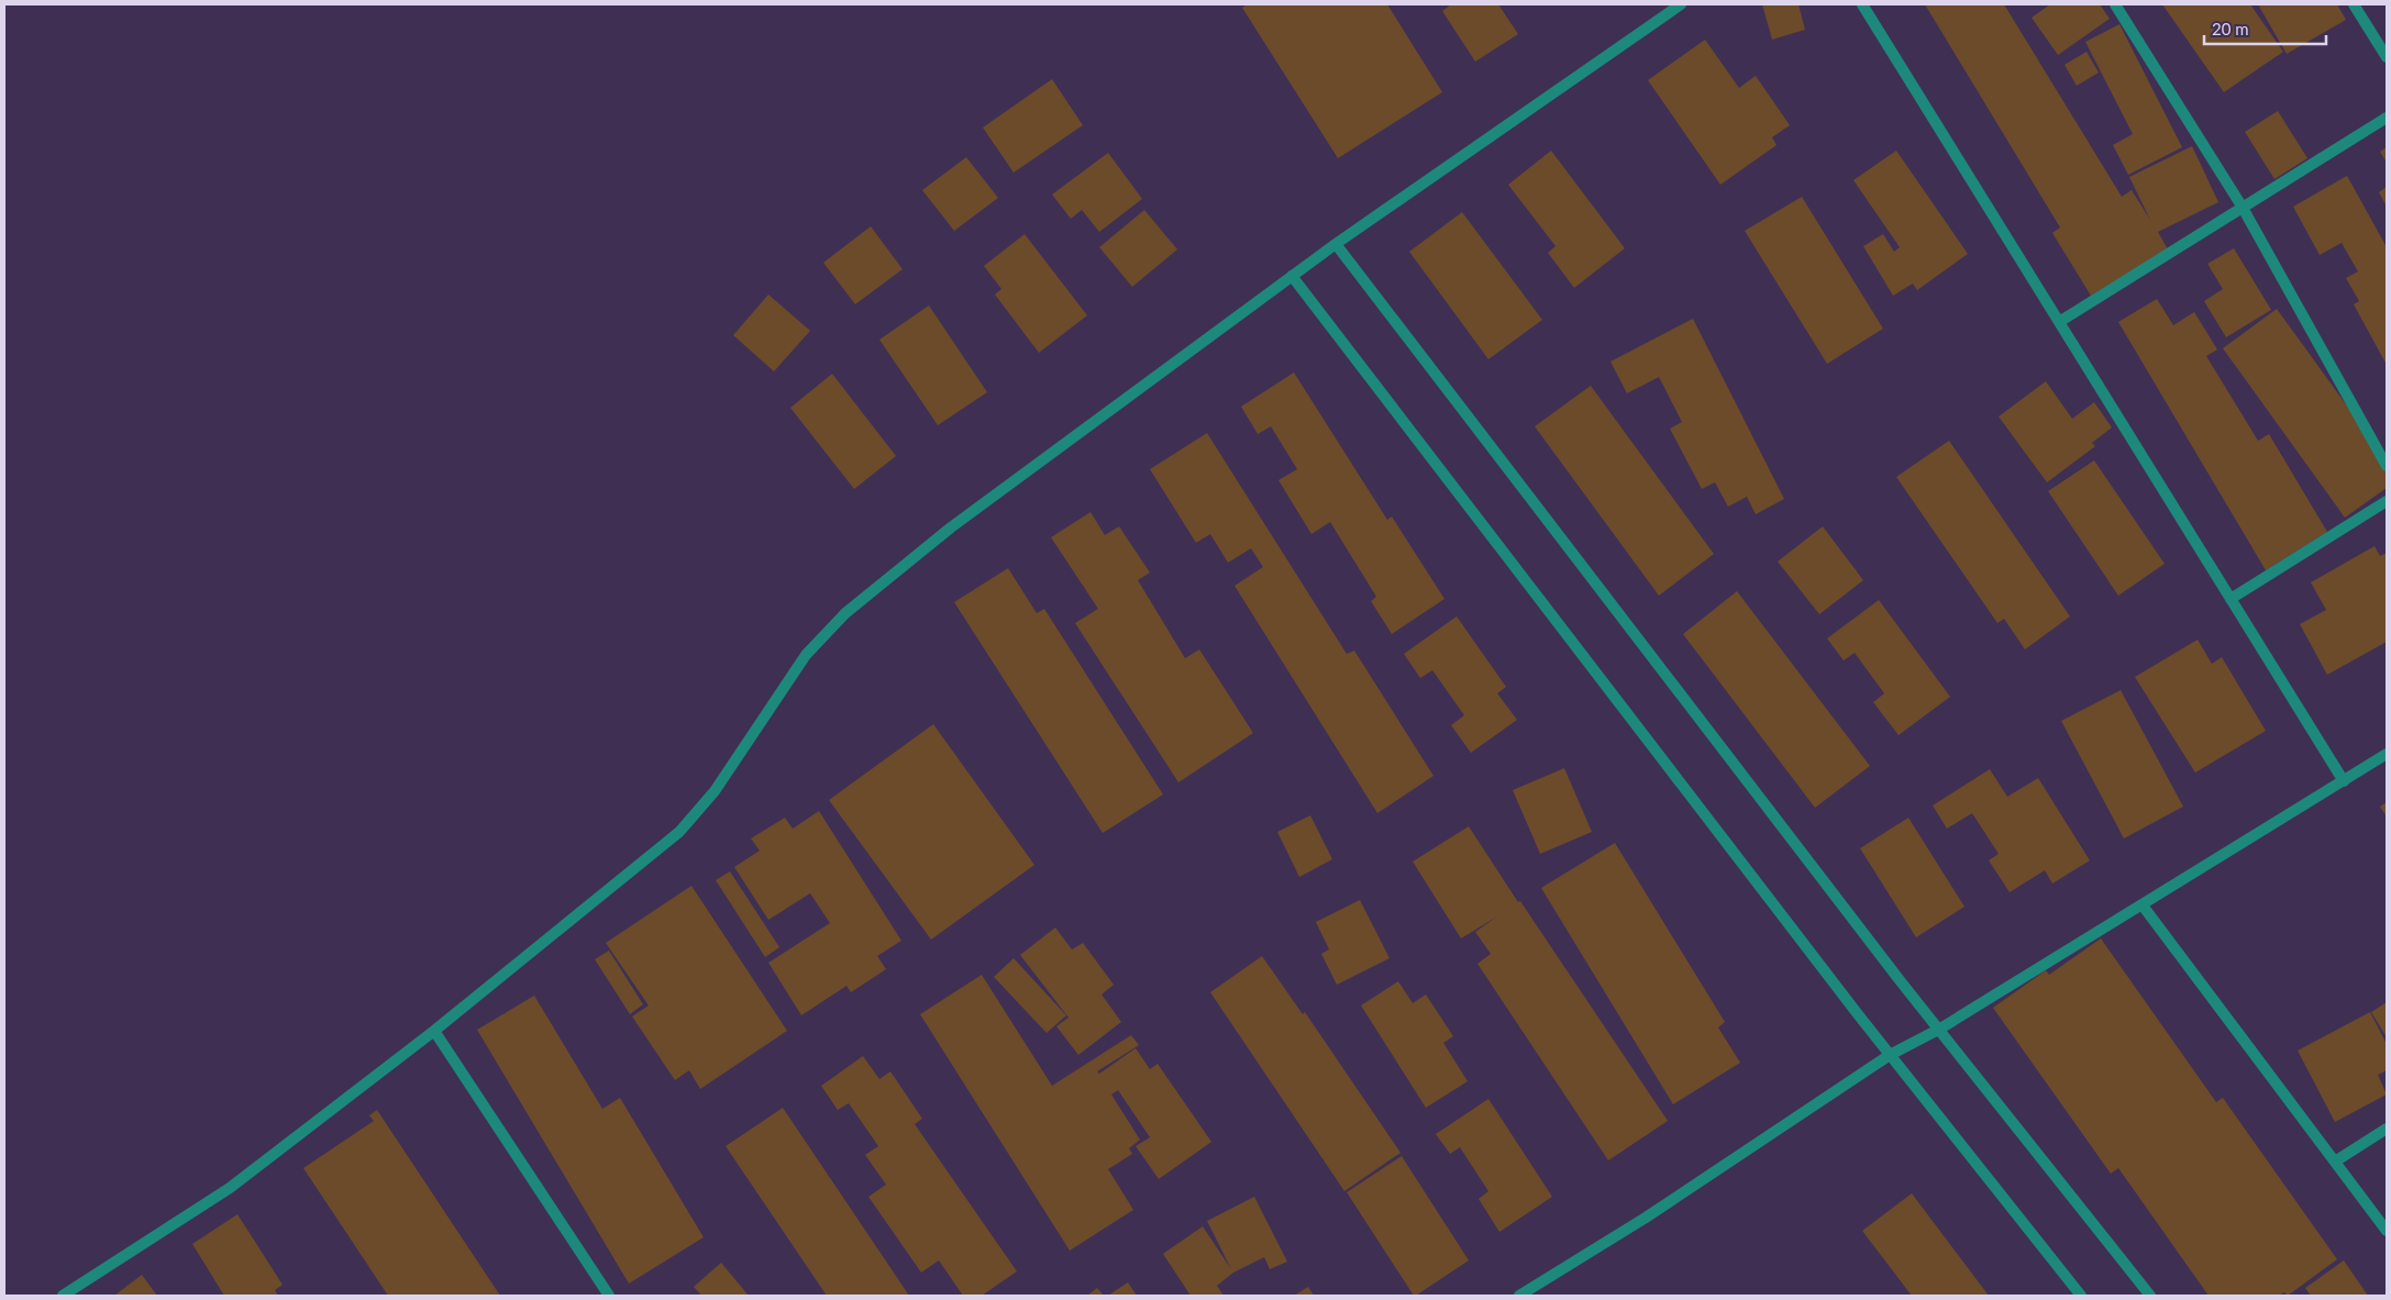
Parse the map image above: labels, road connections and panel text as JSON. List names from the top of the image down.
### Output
{
  "scale_bar": "20 m"
}
